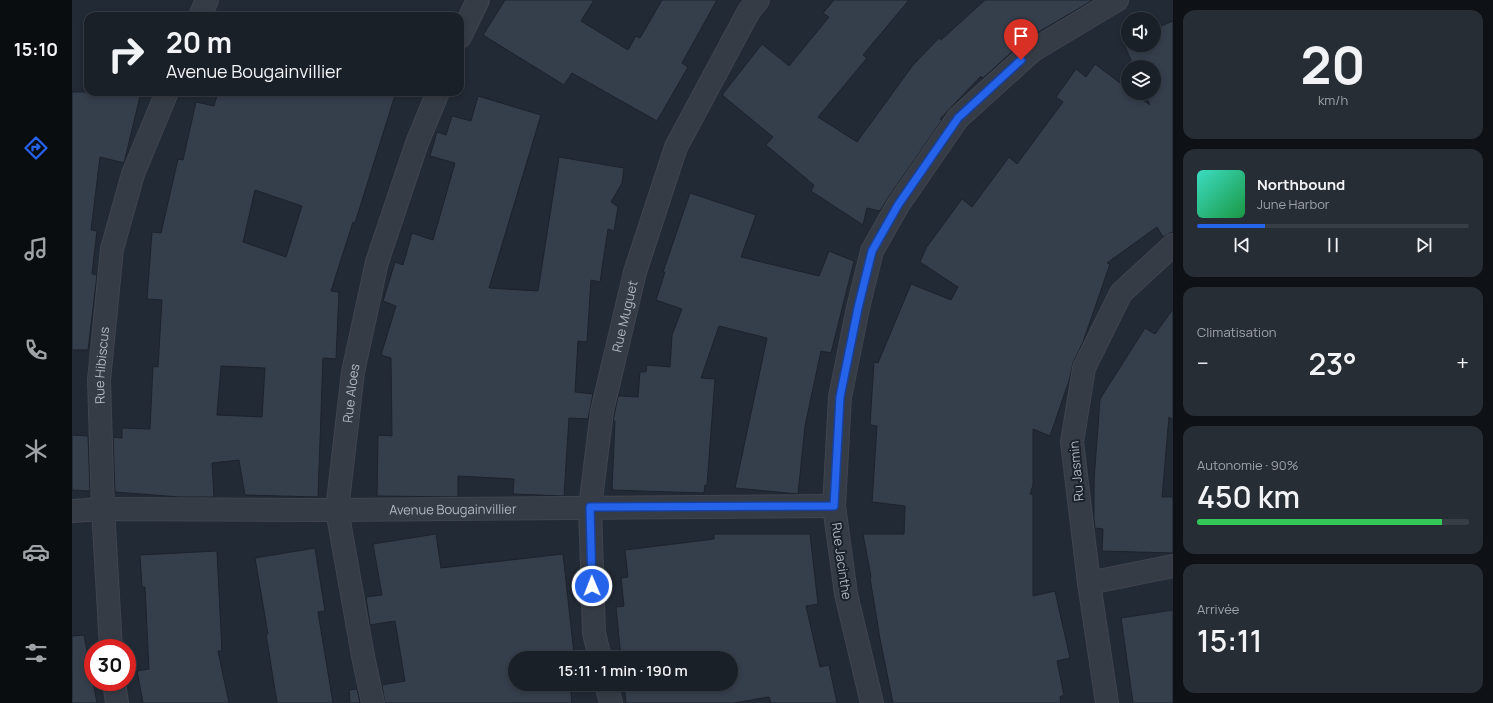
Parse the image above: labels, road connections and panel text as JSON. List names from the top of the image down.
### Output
{
  "streets": {
    "street": [
      "Rue Muguet",
      "Rue Hibiscus",
      "Rue Aloes",
      "Ru Jasmin",
      "Avenue Bougainvillier",
      "Rue Jacinthe"
    ]
  },
  "crossings": [
    ["Rue Muguet", "Avenue Bougainvillier"],
    ["Rue Hibiscus", "Avenue Bougainvillier"],
    ["Rue Aloes", "Avenue Bougainvillier"],
    ["Avenue Bougainvillier", "Rue Jacinthe"]
  ],
  "page": {
    "tabs": "15:10",
    "tile": [
      ["20", "km/h"],
      "Climatisation",
      ["Autonomie · 90%", "450 km"],
      ["Arrivée", "15:11"]
    ],
    "turn": ["20 m", "Avenue Bougainvillier"],
    "song": ["Northbound", "June Harbor"],
    "heat": ["−", "23°", "+"],
    "limit": "30",
    "trip": "15:11 · 1 min · 190 m"
  }
}
